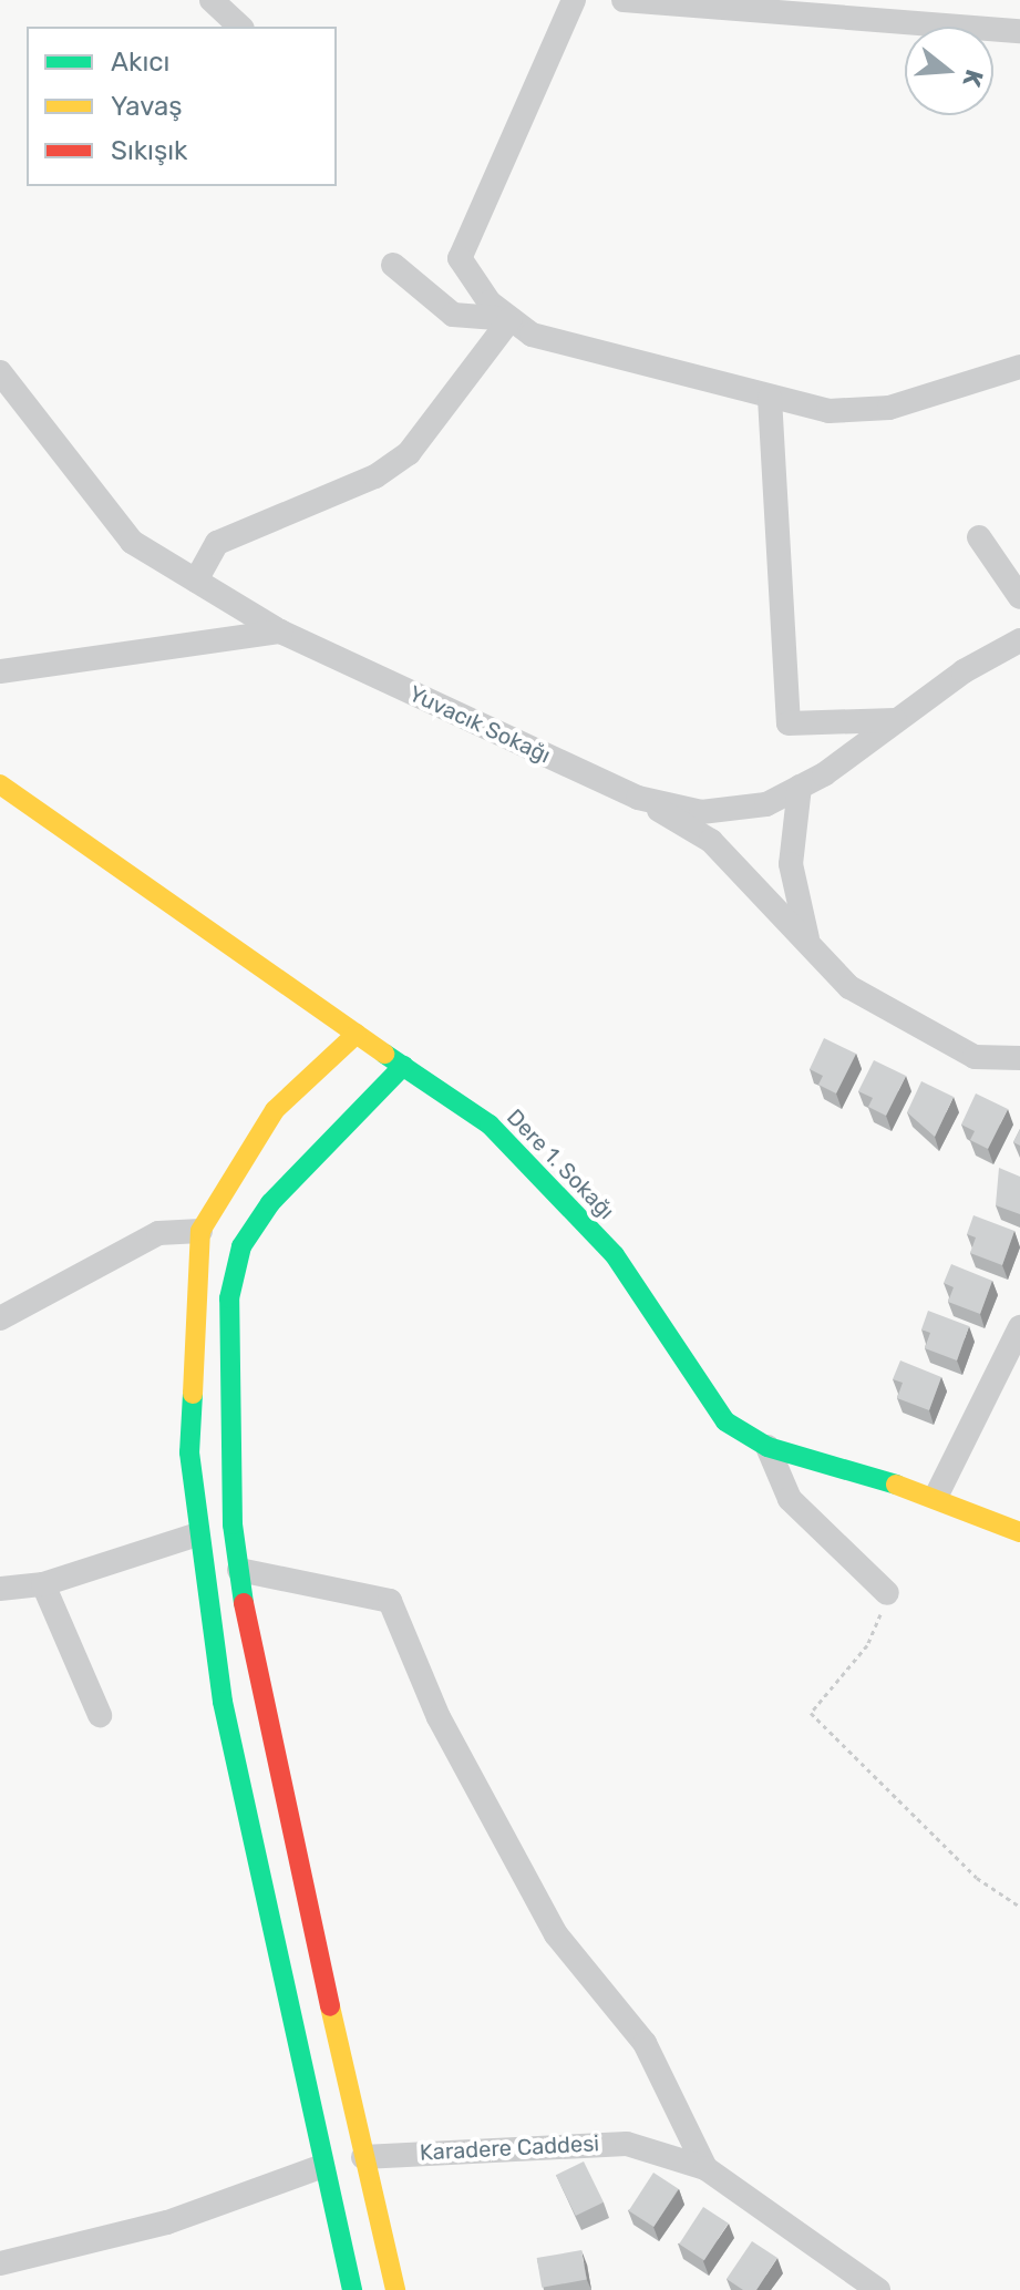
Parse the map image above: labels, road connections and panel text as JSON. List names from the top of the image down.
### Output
{
  "streets": {
    "street": ["Yuvacık Sokağı", "Dere 1. Sokağı", "Karadere Caddesi"]
  },
  "legend": ["Akıcı", "Yavaş", "Sıkışık"],
  "north": "right"
}
